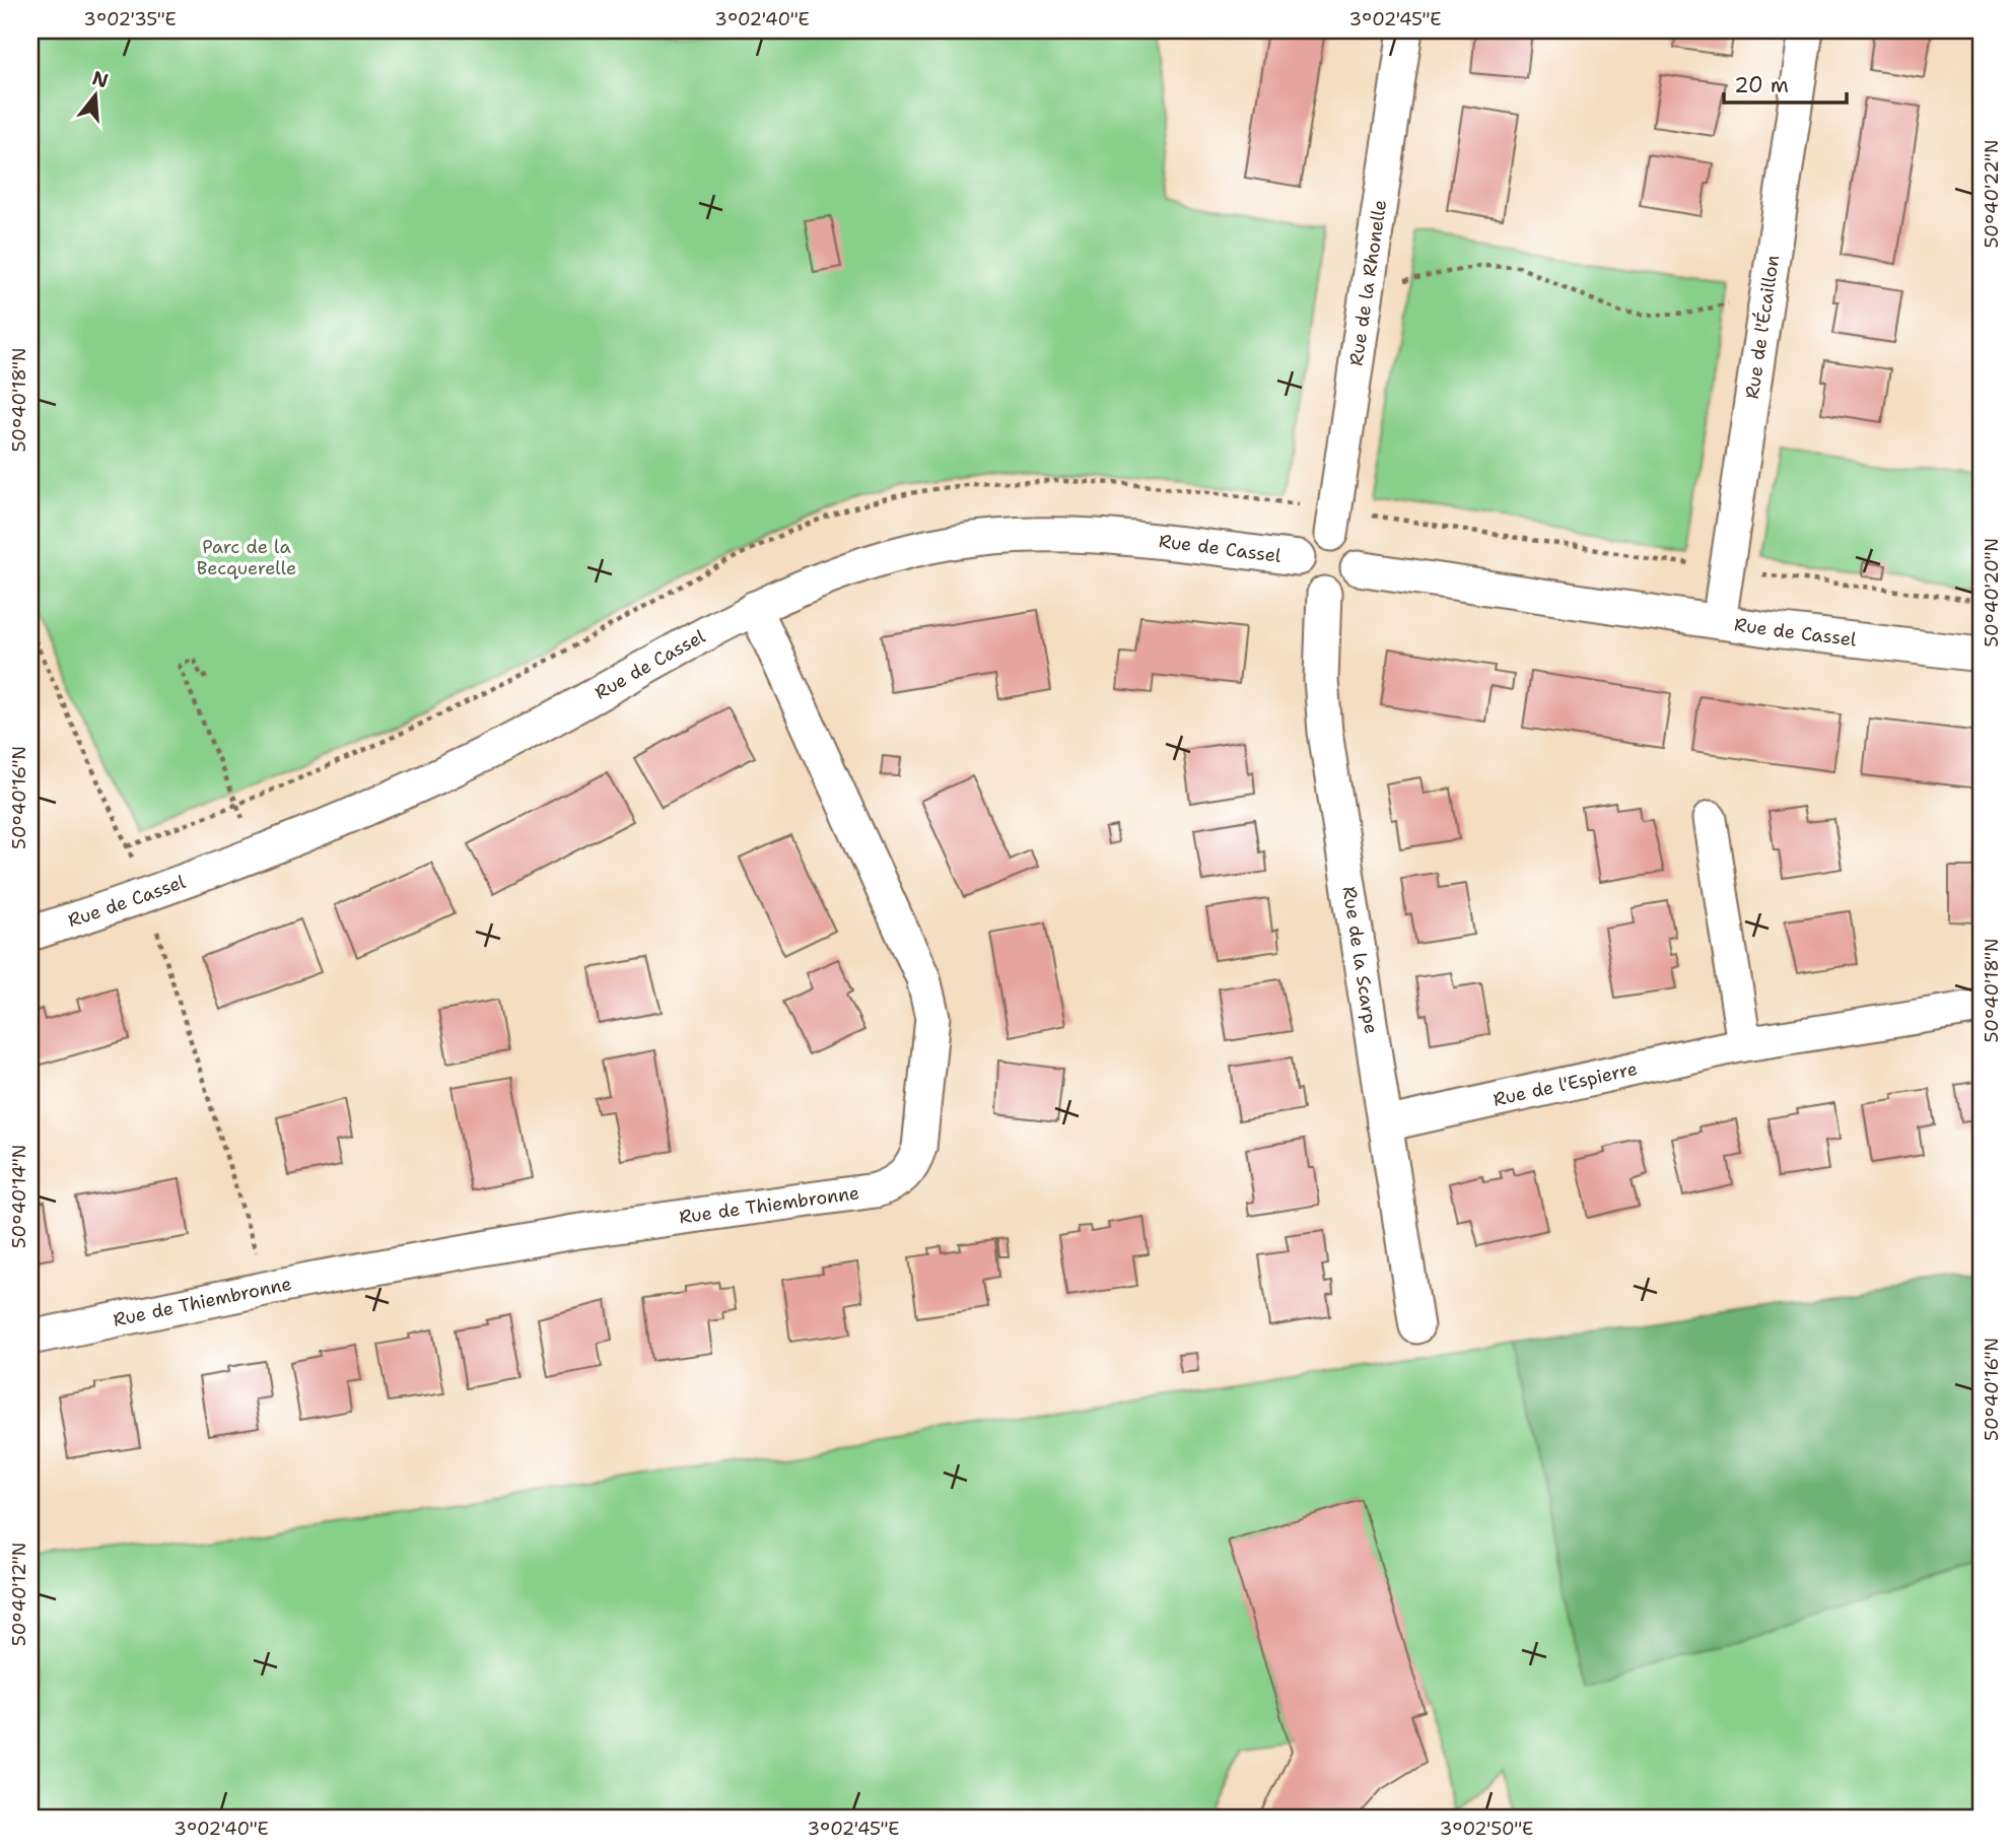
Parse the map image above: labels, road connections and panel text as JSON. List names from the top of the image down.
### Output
{
  "streets": {
    "street": [
      "Rue de la Rhonelle",
      "Rue de l'Écaillon",
      "Rue de Cassel",
      "Rue de la Scarpe",
      "Rue de l'Espierre",
      "Rue de Thiembronne"
    ]
  },
  "crossings": [
    ["Rue de la Rhonelle", "Rue de Cassel"],
    ["Rue de la Rhonelle", "Rue de la Scarpe"],
    ["Rue de l'Écaillon", "Rue de Cassel"],
    ["Rue de Cassel", "Rue de la Scarpe"],
    ["Rue de Cassel", "Rue de Thiembronne"],
    ["Rue de la Scarpe", "Rue de l'Espierre"]
  ],
  "parks": ["Parc de la Becquerelle"],
  "scale_bar": "20 m",
  "north": "top",
  "coordinates": [
    "3°02'35\"E",
    "3°02'40\"E",
    "3°02'45\"E",
    "50°40'22\"N",
    "50°40'18\"N",
    "50°40'20\"N",
    "50°40'16\"N",
    "50°40'14\"N",
    "50°40'12\"N",
    "3°02'50\"E"
  ]
}
